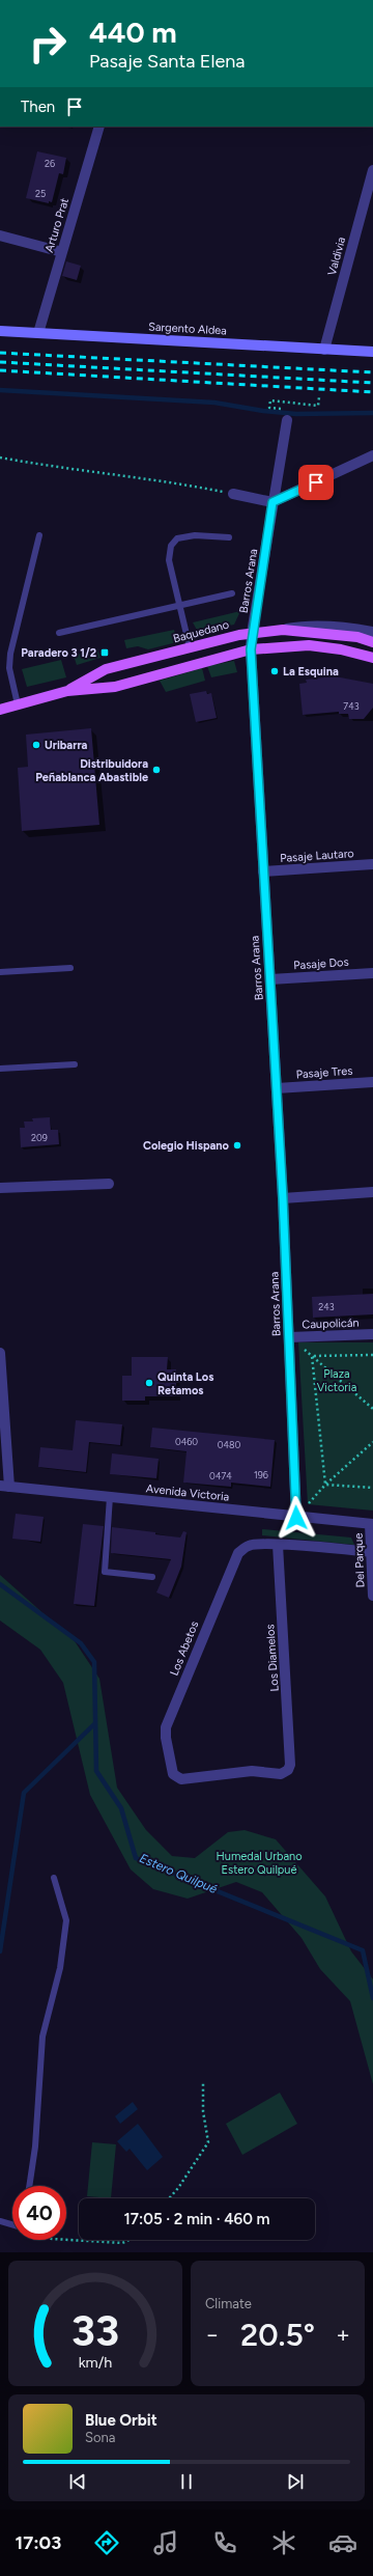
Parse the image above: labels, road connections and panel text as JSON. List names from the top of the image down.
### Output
{
  "streets": {
    "main road": ["Sargento Aldea", "Baquedano"],
    "street": [
      "Arturo Prat",
      "Valdivia",
      "Barros Arana",
      "Pasaje Lautaro",
      "Pasaje Dos",
      "Pasaje Tres",
      "Caupolicán",
      "Avenida Victoria",
      "Del Parque",
      "Los Abetos",
      "Los Diamelos"
    ]
  },
  "crossings": [
    ["Arturo Prat", "Sargento Aldea"],
    ["Valdivia", "Sargento Aldea"],
    ["Barros Arana", "Baquedano"],
    ["Barros Arana", "Pasaje Lautaro"],
    ["Barros Arana", "Pasaje Dos"],
    ["Barros Arana", "Pasaje Tres"],
    ["Barros Arana", "Caupolicán"],
    ["Barros Arana", "Avenida Victoria"],
    ["Avenida Victoria", "Del Parque"],
    ["Del Parque", "Los Abetos"],
    ["Los Abetos", "Los Diamelos"]
  ],
  "water": ["Estero Quilpué"],
  "parks": ["Plaza Victoria", "Humedal Urbano Estero Quilpué"],
  "places": {
    "transit": ["Paradero 3 1/2"],
    "other": [
      "La Esquina",
      "Uribarra",
      "Distribuidora Peñablanca Abastible",
      "Colegio Hispano",
      "Quinta Los Retamos"
    ]
  },
  "house_numbers": [
    "26",
    "25",
    "743",
    "209",
    "243",
    "0460",
    "0480",
    "196",
    "0474"
  ],
  "page": {
    "turn": ["440 m", "Pasaje Santa Elena"],
    "then": "Then",
    "limit": "40",
    "trip": "17:05 · 2 min · 460 m",
    "tile": "Climate",
    "heat": ["−", "20.5°", "+"],
    "song": ["Blue Orbit", "Sona"],
    "tabs": "17:03",
    "gauge": ["33", "km/h"]
  }
}
